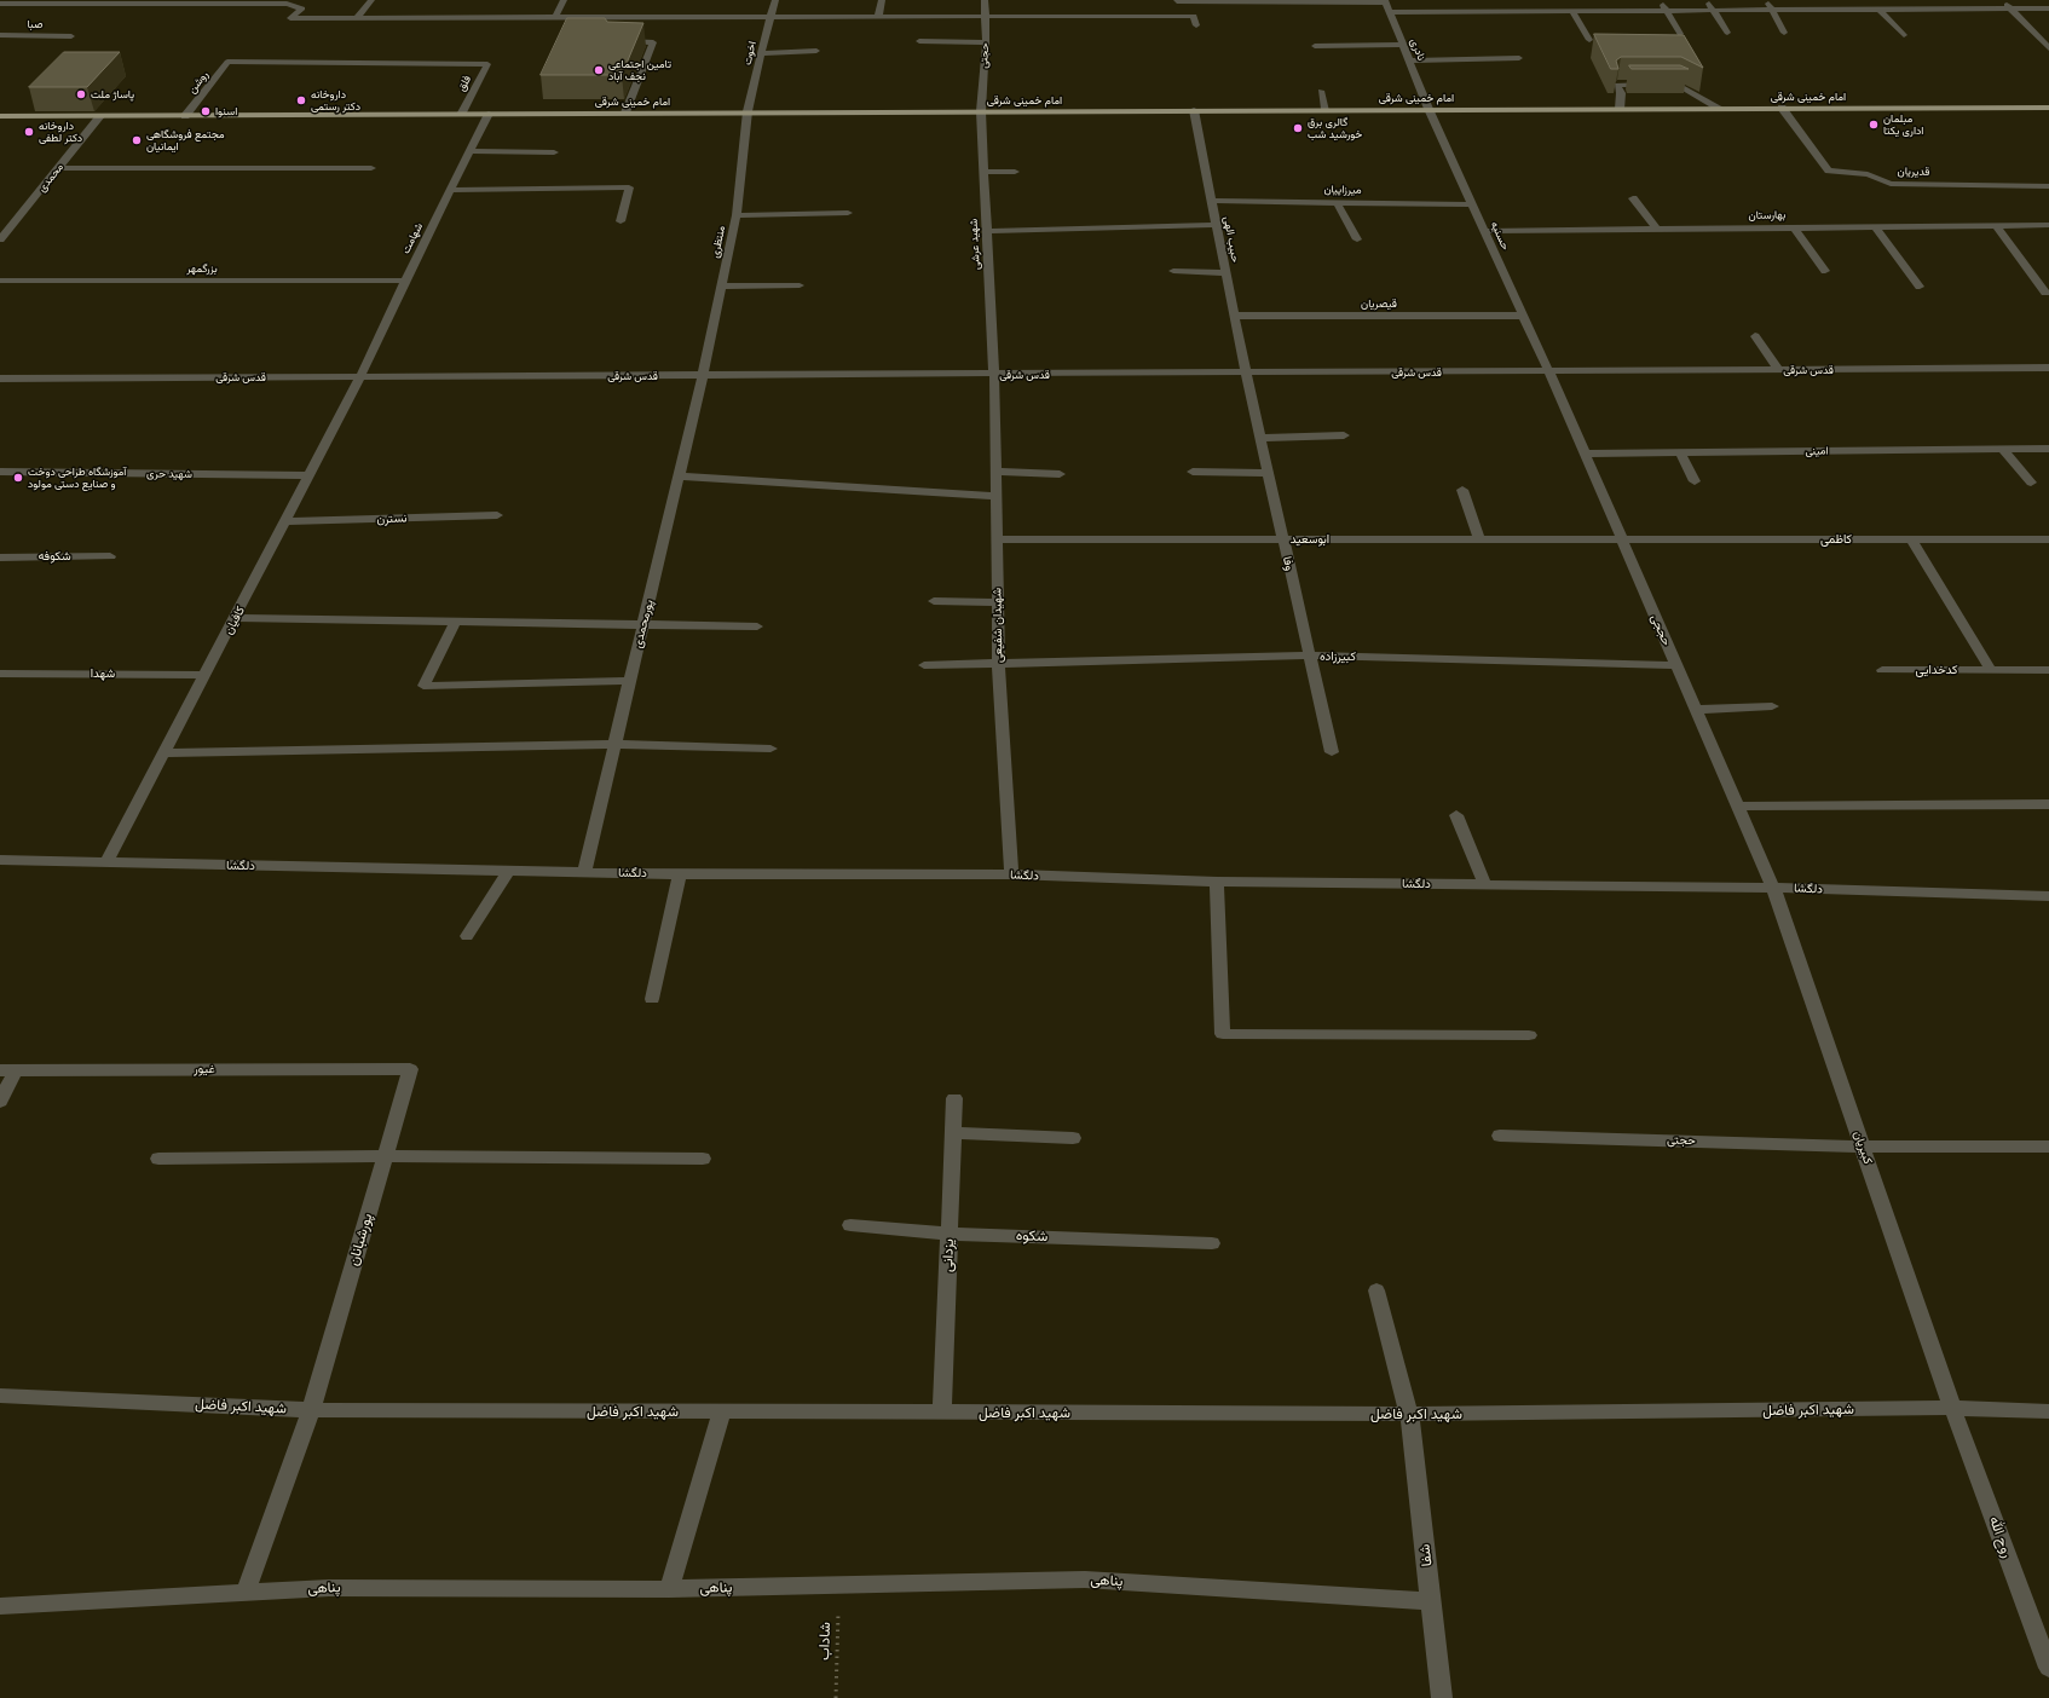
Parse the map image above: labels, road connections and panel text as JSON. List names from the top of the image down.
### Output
{
  "streets": {
    "main road": ["امام خمینی شرقی"],
    "street": [
      "صبا",
      "نادری",
      "اخوت",
      "حجتی",
      "روشن",
      "فلق",
      "قدیریان",
      "محمدی",
      "میرزاییان",
      "بهارستان",
      "حسنیه",
      "شهامت",
      "حبیب الهی",
      "منتظری",
      "شهید عرشی",
      "بزرگمهر",
      "قیصریان",
      "قدس شرقی",
      "امینی",
      "شهید حری",
      "نسترن",
      "ابوسعید",
      "کاظمی",
      "شکوفه",
      "وفا",
      "کافیان",
      "پورمحمدی",
      "شهیدان شفیعی",
      "حججی",
      "کبیرزاده",
      "کدخدایی",
      "شهدا",
      "دلگشا",
      "غیور",
      "کبیریان",
      "شکوه",
      "پورشبانان",
      "یزدانی",
      "شهید اکبر فاضل",
      "روح الله",
      "شفا",
      "پناهی"
    ],
    "path": ["شاداب"]
  },
  "crossings": [
    ["نادری", "امام خمینی شرقی"],
    ["نادری", "حسنیه"],
    ["اخوت", "امام خمینی شرقی"],
    ["اخوت", "منتظری"],
    ["حجتی", "امام خمینی شرقی"],
    ["حجتی", "شهید عرشی"],
    ["حجتی", "کبیریان"],
    ["روشن", "فلق"],
    ["روشن", "امام خمینی شرقی"],
    ["فلق", "امام خمینی شرقی"],
    ["امام خمینی شرقی", "قدیریان"],
    ["امام خمینی شرقی", "محمدی"],
    ["امام خمینی شرقی", "حسنیه"],
    ["امام خمینی شرقی", "شهامت"],
    ["امام خمینی شرقی", "حبیب الهی"],
    ["امام خمینی شرقی", "منتظری"],
    ["امام خمینی شرقی", "شهید عرشی"],
    ["میرزاییان", "حسنیه"],
    ["میرزاییان", "حبیب الهی"],
    ["بهارستان", "حسنیه"],
    ["حسنیه", "قیصریان"],
    ["حسنیه", "قدس شرقی"],
    ["حسنیه", "حججی"],
    ["شهامت", "بزرگمهر"],
    ["شهامت", "قدس شرقی"],
    ["شهامت", "کافیان"],
    ["حبیب الهی", "قیصریان"],
    ["حبیب الهی", "قدس شرقی"],
    ["حبیب الهی", "وفا"],
    ["منتظری", "قدس شرقی"],
    ["منتظری", "پورمحمدی"],
    ["شهید عرشی", "قدس شرقی"],
    ["شهید عرشی", "شهیدان شفیعی"],
    ["قدس شرقی", "وفا"],
    ["قدس شرقی", "کافیان"],
    ["قدس شرقی", "پورمحمدی"],
    ["قدس شرقی", "شهیدان شفیعی"],
    ["قدس شرقی", "حججی"],
    ["امینی", "حججی"],
    ["شهید حری", "کافیان"],
    ["نسترن", "کافیان"],
    ["ابوسعید", "کاظمی"],
    ["ابوسعید", "وفا"],
    ["ابوسعید", "شهیدان شفیعی"],
    ["ابوسعید", "حججی"],
    ["کاظمی", "حججی"],
    ["وفا", "کبیرزاده"],
    ["کافیان", "شهدا"],
    ["کافیان", "دلگشا"],
    ["پورمحمدی", "دلگشا"],
    ["شهیدان شفیعی", "کبیرزاده"],
    ["شهیدان شفیعی", "دلگشا"],
    ["حججی", "کبیرزاده"],
    ["حججی", "دلگشا"],
    ["حججی", "کبیریان"],
    ["دلگشا", "کبیریان"],
    ["غیور", "پورشبانان"],
    ["کبیریان", "شهید اکبر فاضل"],
    ["کبیریان", "روح الله"],
    ["شکوه", "یزدانی"],
    ["پورشبانان", "شهید اکبر فاضل"],
    ["پورشبانان", "پناهی"],
    ["یزدانی", "شهید اکبر فاضل"],
    ["شهید اکبر فاضل", "روح الله"],
    ["شهید اکبر فاضل", "شفا"],
    ["شفا", "پناهی"],
    ["پناهی", "شاداب"]
  ],
  "places": [
    "تامین اجتماعی نجف آباد",
    "پاساژ ملت",
    "داروخانه دکتر رستمی",
    "اسنوا",
    "مبلمان اداری یکتا",
    "گالری برق خورشید شب",
    "داروخانه دکتر لطفی",
    "مجتمع فروشگاهی ایمانیان",
    "آموزشگاه طراحی دوخت و صنایع دستی مولود"
  ]
}
